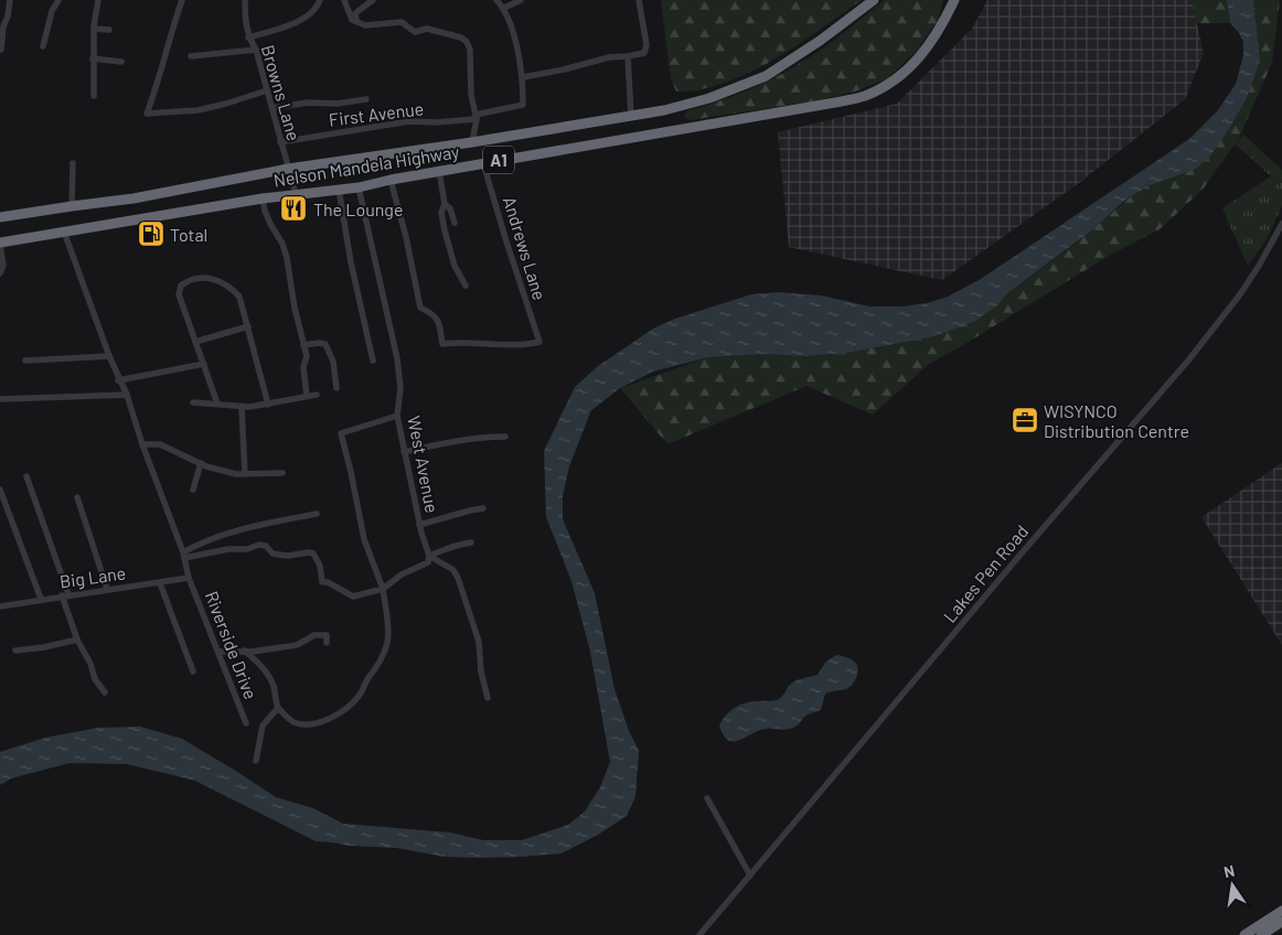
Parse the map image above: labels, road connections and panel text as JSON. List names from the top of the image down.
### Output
{
  "streets": {
    "highway": ["A1", "Nelson Mandela Highway"],
    "street": [
      "Browns Lane",
      "First Avenue",
      "Andrews Lane",
      "West Avenue",
      "Lakes Pen Road",
      "Big Lane",
      "Riverside Drive"
    ]
  },
  "crossings": [
    ["Browns Lane", "First Avenue"],
    ["Browns Lane", "Nelson Mandela Highway"],
    ["Nelson Mandela Highway", "Andrews Lane"],
    ["Nelson Mandela Highway", "West Avenue"],
    ["Nelson Mandela Highway", "Riverside Drive"],
    ["Big Lane", "Riverside Drive"]
  ],
  "places": {
    "restaurant": ["The Lounge"],
    "fuel station": ["Total"],
    "office": ["WISYNCO Distribution Centre"]
  },
  "north": "top"
}
